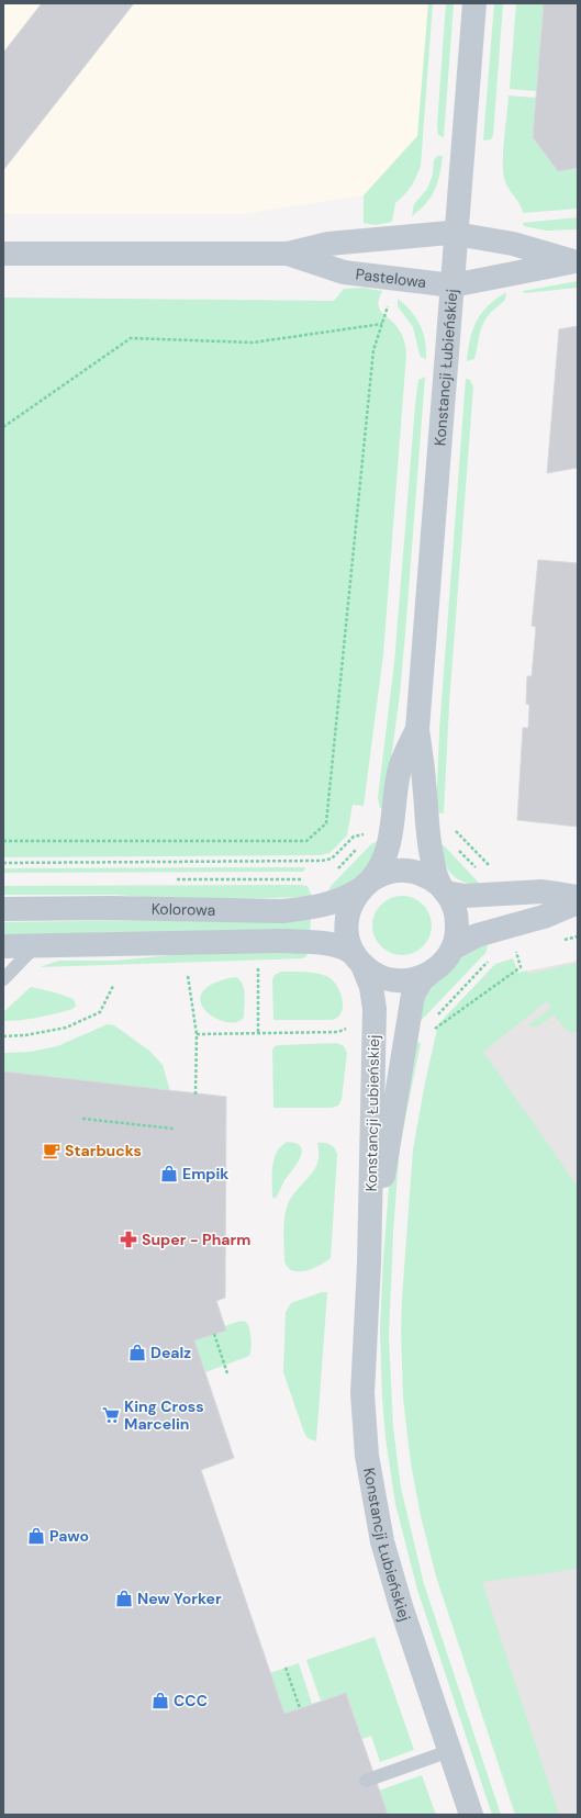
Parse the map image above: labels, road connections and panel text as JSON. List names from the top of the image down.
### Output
{
  "streets": {
    "street": ["Pastelowa", "Konstancji Łubieńskiej", "Kolorowa"]
  },
  "crossings": [
    ["Pastelowa", "Konstancji Łubieńskiej"],
    ["Konstancji Łubieńskiej", "Kolorowa"]
  ],
  "places": {
    "cafe": ["Starbucks"],
    "shop": [
      "Empik",
      "Dealz",
      "Pawo",
      "New Yorker",
      "CCC"
    ],
    "pharmacy": ["Super - Pharm"],
    "supermarket": ["King Cross Marcelin"]
  }
}
